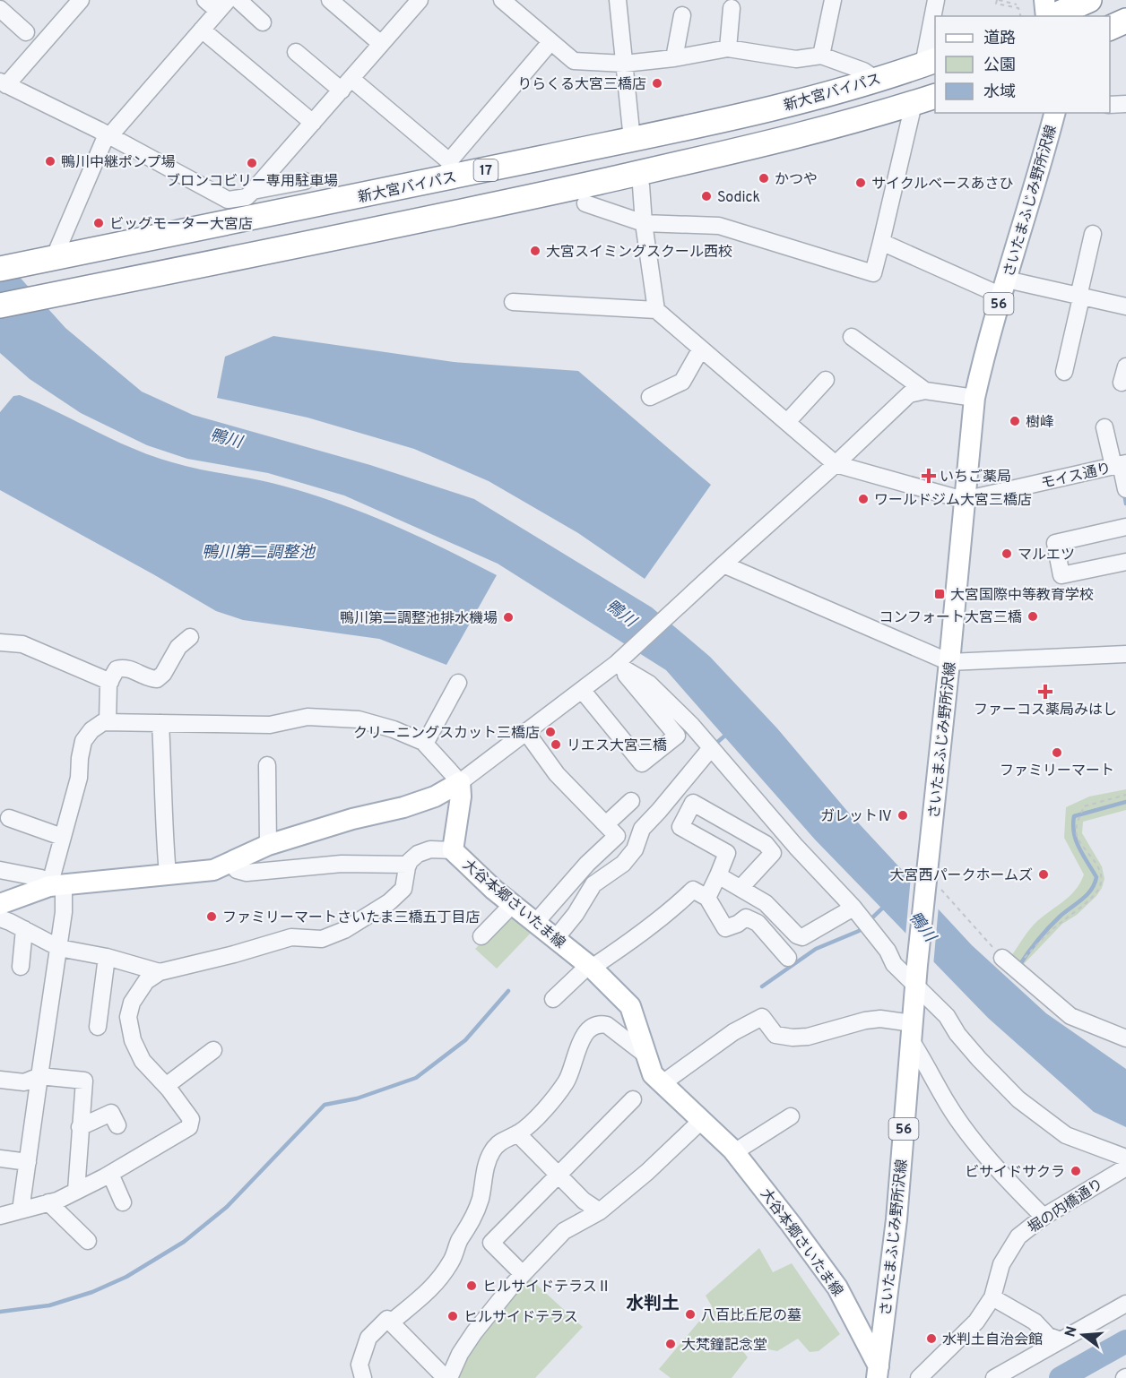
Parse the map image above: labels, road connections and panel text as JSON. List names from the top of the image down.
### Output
{
  "streets": {
    "highway": ["新大宮バイパス", "17"],
    "main road": ["さいたまふじみ野所沢線", "56", "大谷本郷さいたま線"],
    "street": ["モイス通り", "堀の内橋通り"]
  },
  "crossings": [
    ["さいたまふじみ野所沢線", "モイス通り"],
    ["さいたまふじみ野所沢線", "大谷本郷さいたま線"]
  ],
  "districts": ["水判土"],
  "water": ["鴨川", "鴨川第二調整池"],
  "places": {
    "other": [
      "りらくる大宮三橋店",
      "鴨川中継ポンプ場",
      "ブロンコビリー専用駐車場",
      "かつや",
      "サイクルベースあさひ",
      "Sodick",
      "ビッグモーター大宮店",
      "大宮スイミングスクール西校",
      "樹峰",
      "ワールドジム大宮三橋店",
      "マルエツ",
      "コンフォート大宮三橋",
      "鴨川第二調整池排水機場",
      "クリーニングスカット三橋店",
      "リエス大宮三橋",
      "ファミリーマート",
      "ガレットⅣ",
      "大宮西パークホームズ",
      "ファミリーマートさいたま三橋五丁目店",
      "ビサイドサクラ",
      "ヒルサイドテラスⅡ",
      "八百比丘尼の墓",
      "ヒルサイドテラス",
      "水判土自治会館",
      "大梵鐘記念堂"
    ],
    "health": ["いちご薬局", "ファーコス薬局みはし"],
    "transit": ["大宮国際中等教育学校"]
  },
  "legend": ["道路", "公園", "水域"],
  "north": "left"
}
